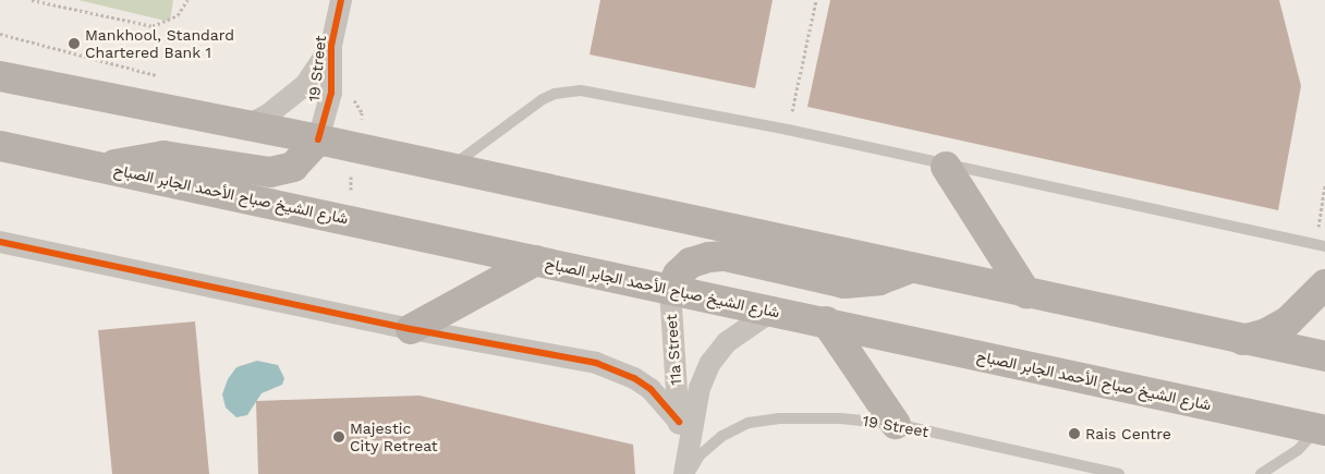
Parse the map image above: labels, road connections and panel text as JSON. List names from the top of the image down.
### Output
{
  "streets": {
    "main road": ["شارع الشيخ صباح الأحمد الجابر الصباح"],
    "street": ["19 Street", "11a Street"]
  },
  "crossings": [
    ["19 Street", "11a Street"],
    ["شارع الشيخ صباح الأحمد الجابر الصباح", "11a Street"]
  ],
  "places": ["Mankhool, Standard Chartered Bank 1", "Rais Centre", "Majestic City Retreat"]
}
